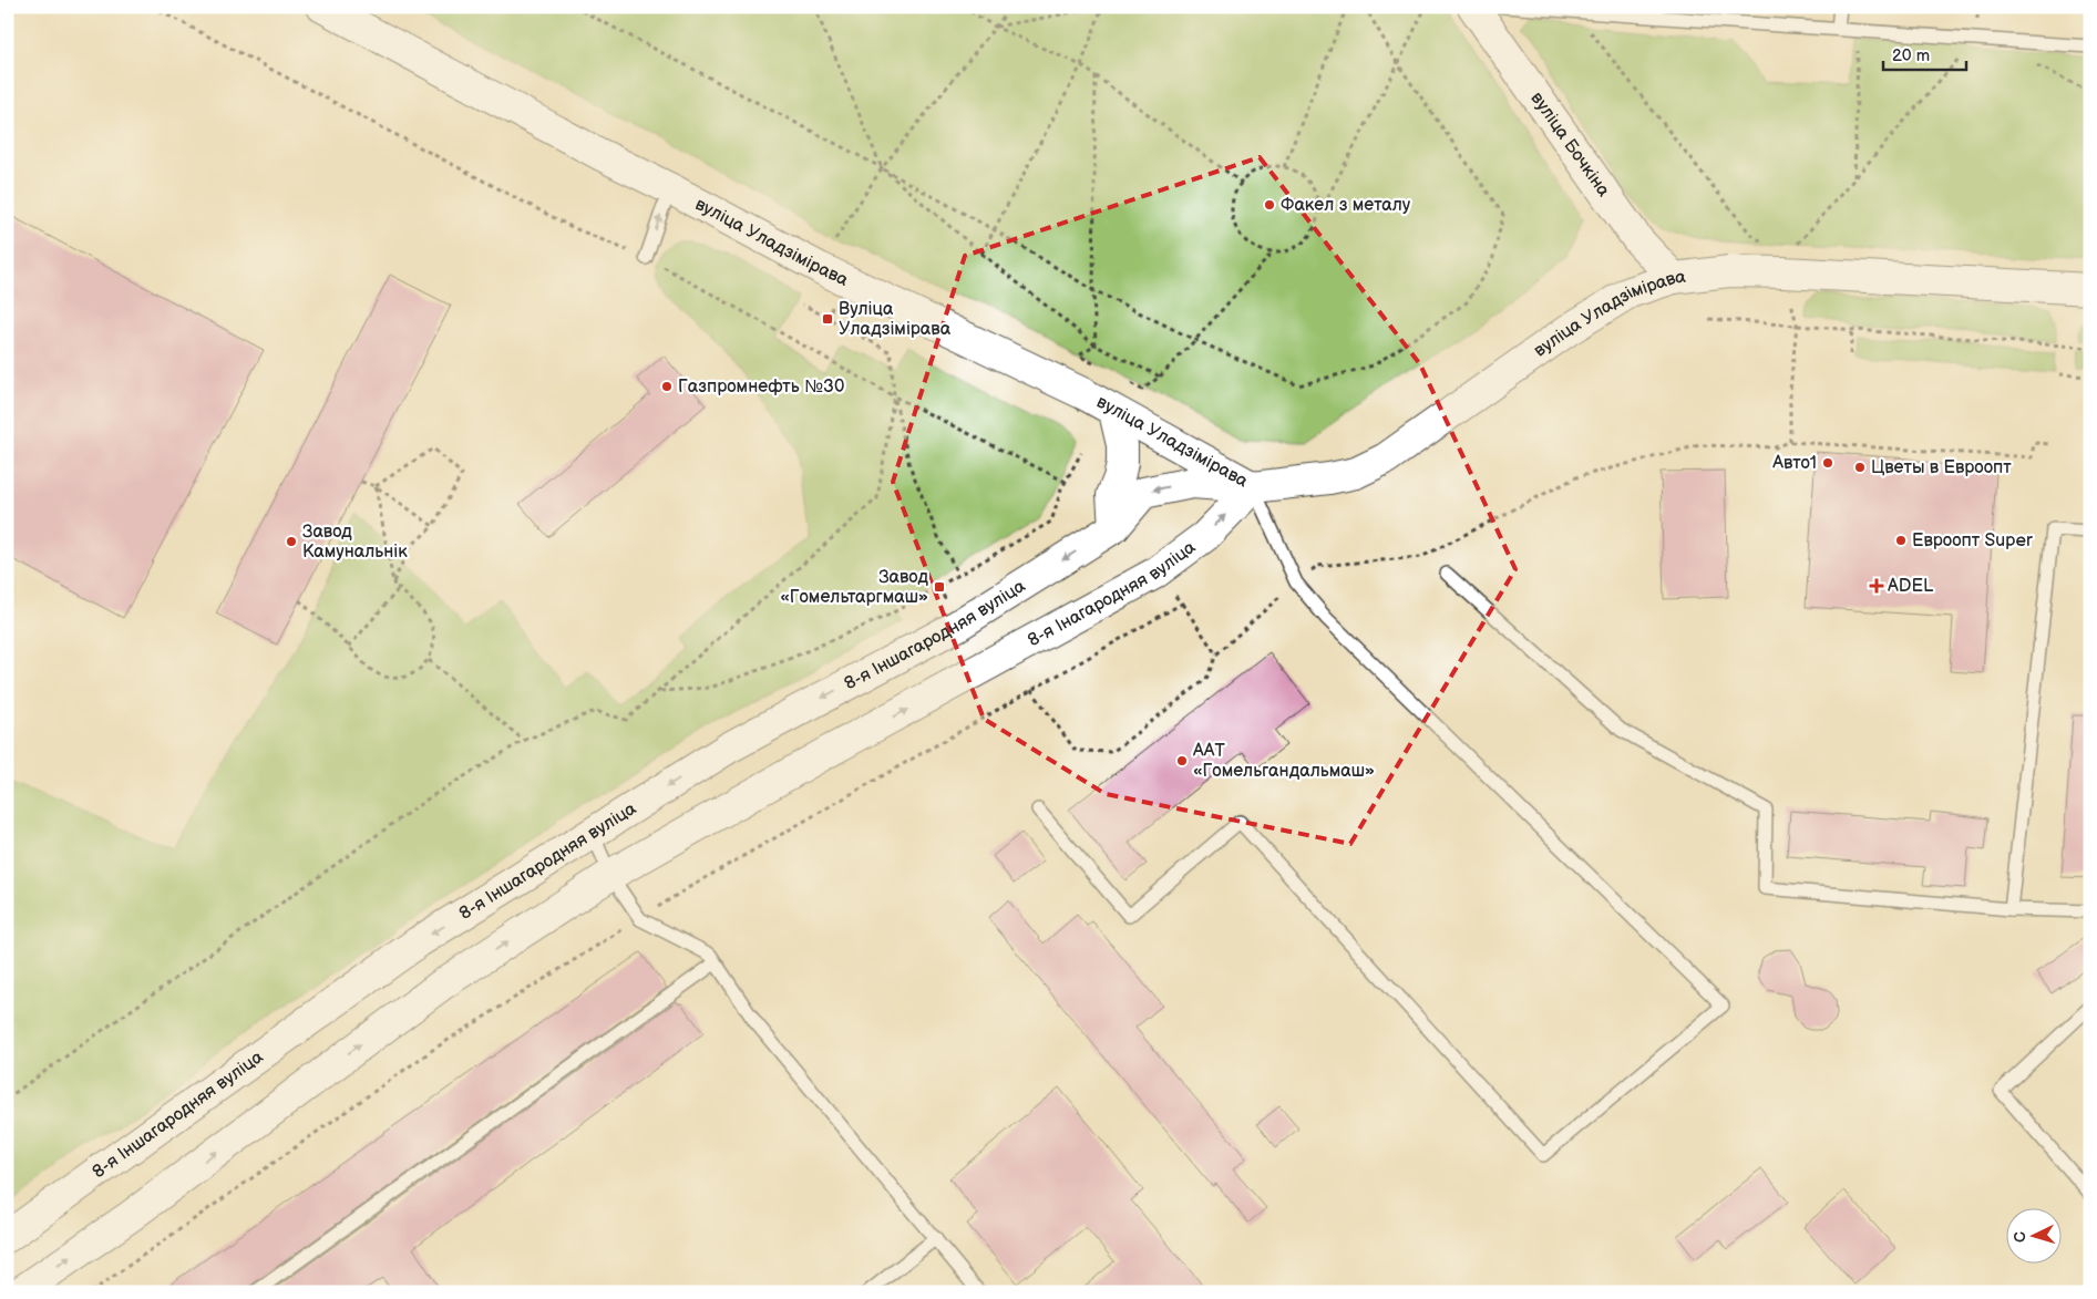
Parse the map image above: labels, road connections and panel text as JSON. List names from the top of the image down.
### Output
{
  "streets": {
    "main road": [
      "вуліца Бочкіна",
      "вуліца Уладзімірава",
      "8-я Інагародняя вуліца",
      "8-я Іншагародняя вуліца"
    ]
  },
  "crossings": [
    ["вуліца Бочкіна", "вуліца Уладзімірава"],
    ["вуліца Уладзімірава", "8-я Інагародняя вуліца"]
  ],
  "one_way": ["8-я Інагародняя вуліца"],
  "places": {
    "other": [
      "Факел з металу",
      "Газпромнефть №30",
      "Авто1",
      "Цветы в Евроопт",
      "Евроопт Super",
      "Завод Камунальнік",
      "ААТ «Гомельгандальмаш»"
    ],
    "transit": ["Вуліца Уладзімірава", "Завод «Гомельтаргмаш»"],
    "health": ["ADEL"]
  },
  "scale_bar": "20 m",
  "north": "left"
}
